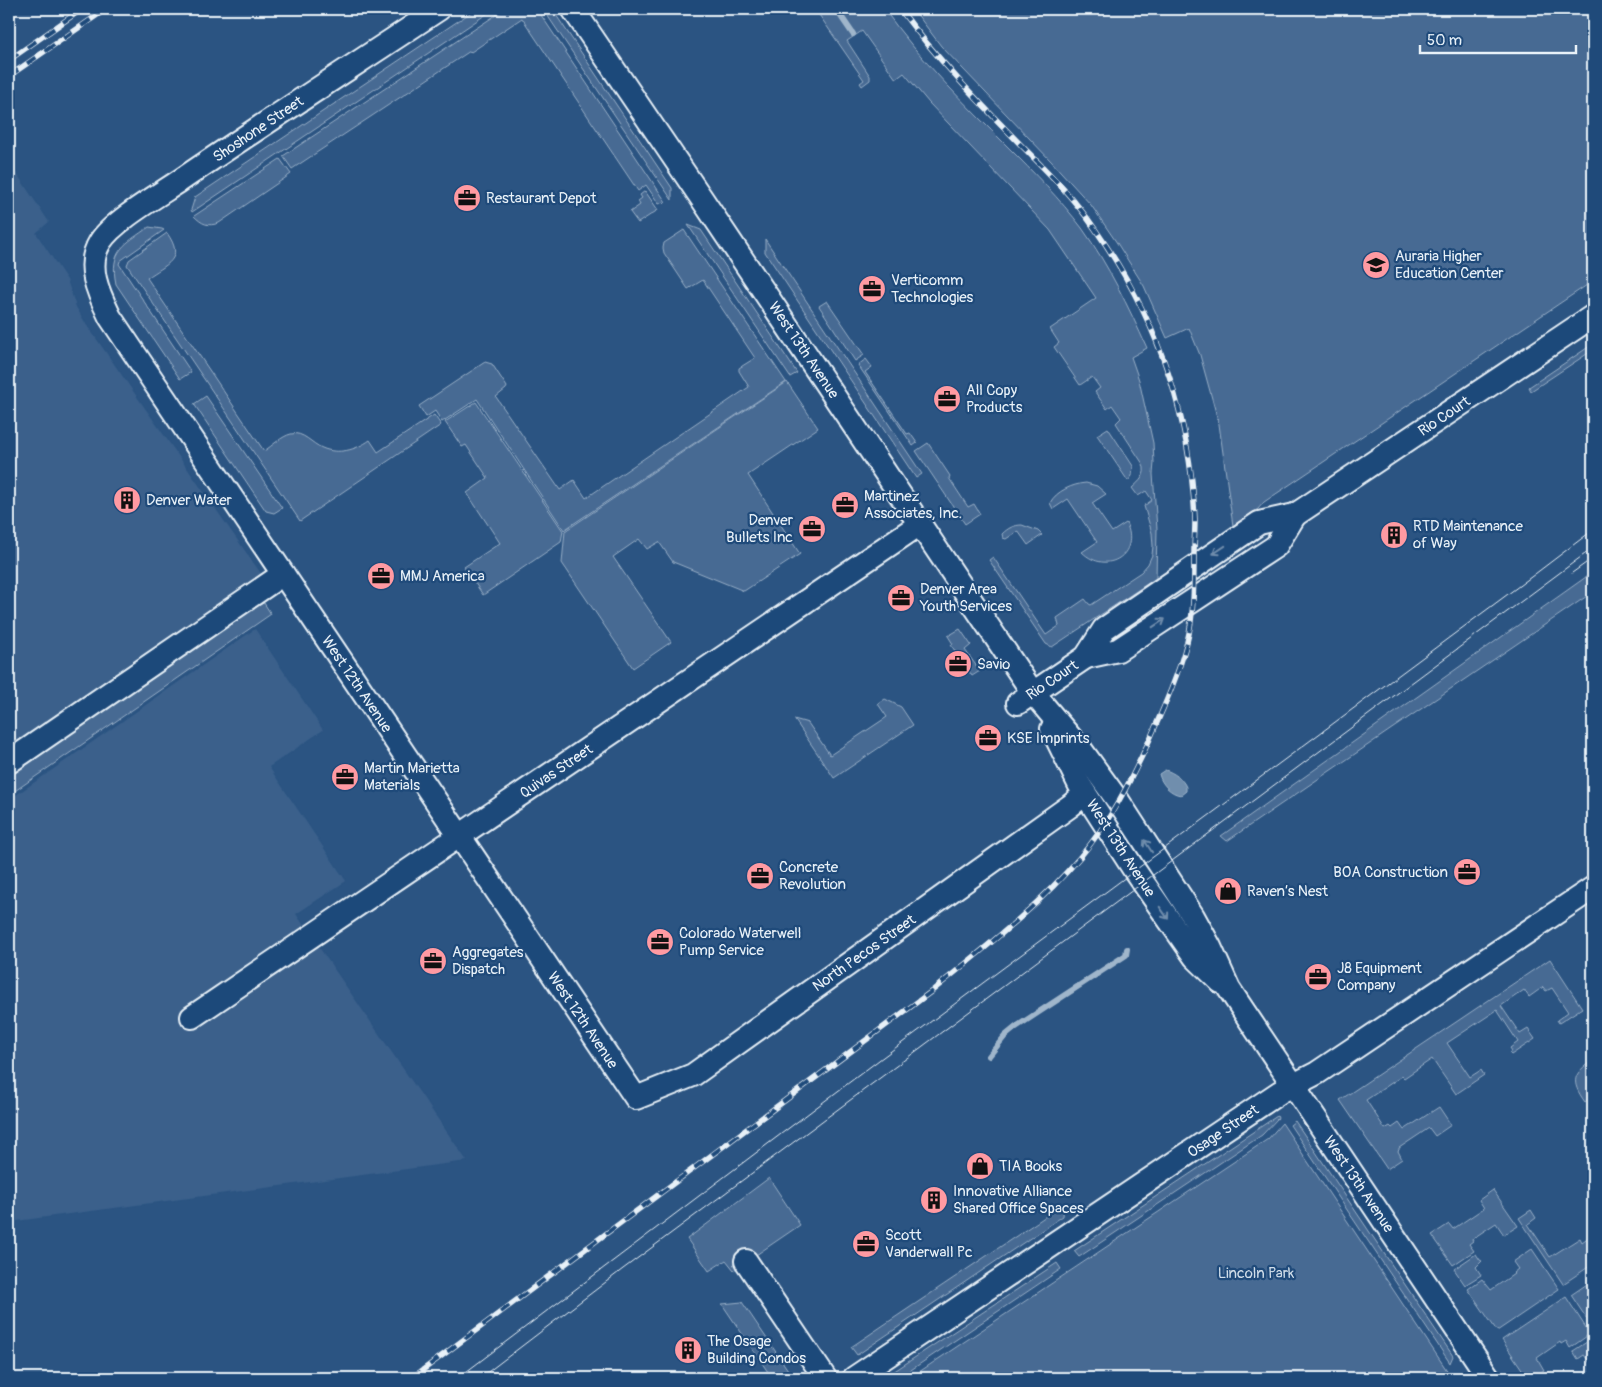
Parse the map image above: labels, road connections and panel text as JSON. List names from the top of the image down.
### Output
{
  "streets": {
    "street": [
      "Shoshone Street",
      "West 13th Avenue",
      "Rio Court",
      "West 12th Avenue",
      "Quivas Street",
      "North Pecos Street",
      "Osage Street"
    ]
  },
  "crossings": [
    ["Shoshone Street", "West 12th Avenue"],
    ["West 13th Avenue", "Rio Court"],
    ["West 13th Avenue", "Quivas Street"],
    ["West 13th Avenue", "North Pecos Street"],
    ["West 13th Avenue", "Osage Street"],
    ["West 12th Avenue", "Quivas Street"],
    ["West 12th Avenue", "North Pecos Street"]
  ],
  "parks": ["Lincoln Park"],
  "places": {
    "office": [
      "Restaurant Depot",
      "Verticomm Technologies",
      "All Copy Products",
      "Martinez Associates, Inc.",
      "Denver Bullets Inc",
      "MMJ America",
      "Denver Area Youth Services",
      "Savio",
      "KSE Imprints",
      "Martin Marietta Materials",
      "BOA Construction",
      "Concrete Revolution",
      "Colorado Waterwell Pump Service",
      "Aggregates Dispatch",
      "J8 Equipment Company",
      "Scott Vanderwall Pc"
    ],
    "school or university": ["Auraria Higher Education Center"],
    "building": [
      "Denver Water",
      "RTD Maintenance of Way",
      "Innovative Alliance Shared Office Spaces",
      "The Osage Building Condos"
    ],
    "shop": ["Raven’s Nest", "TIA Books"]
  },
  "scale_bar": "50 m"
}
